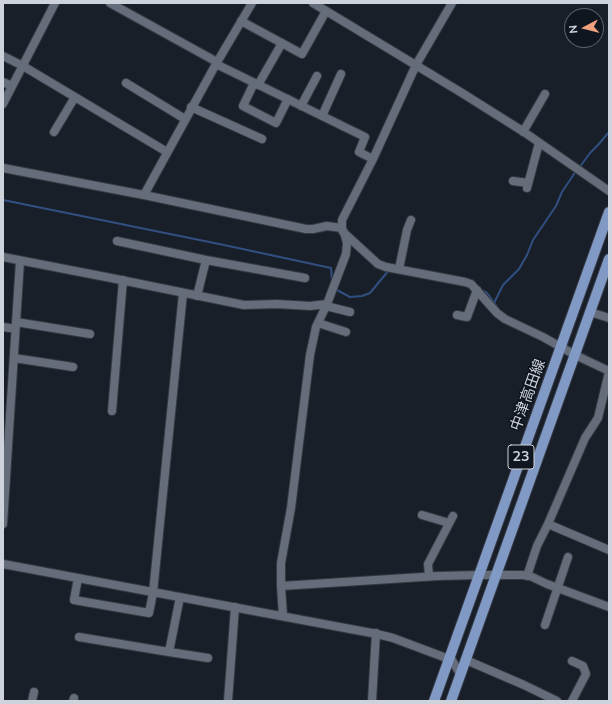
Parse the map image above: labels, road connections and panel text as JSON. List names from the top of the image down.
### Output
{
  "streets": {
    "main road": ["中津高田線", "23"]
  },
  "north": "left"
}
